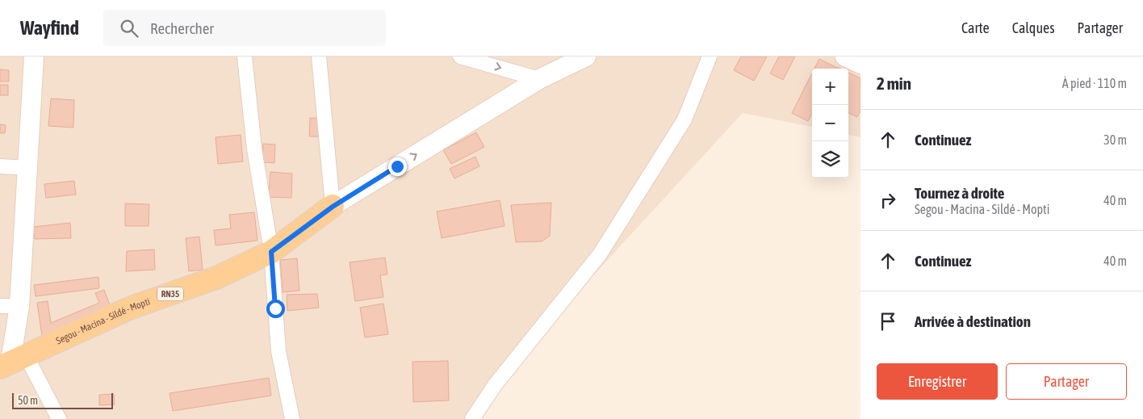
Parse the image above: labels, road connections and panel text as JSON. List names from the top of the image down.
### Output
{
  "streets": {
    "main road": ["RN35", "Segou - Macina - Sildé - Mopti"]
  },
  "scale_bar": "50 m",
  "page": {
    "header": "Wayfind",
    "search": "Rechercher",
    "nav": ["Carte", "Calques", "Partager"],
    "heading": ["2 min", "À pied · 110 m"],
    "map_buttons": ["+", "−"],
    "list": [
      ["Continuez", "30 m"],
      ["Tournez à droite", "Segou - Macina - Sildé - Mopti", "40 m"],
      ["Continuez", "40 m"],
      "Arrivée à destination"
    ],
    "buttons": ["Enregistrer", "Partager"],
    "scale": "50 m"
  }
}
